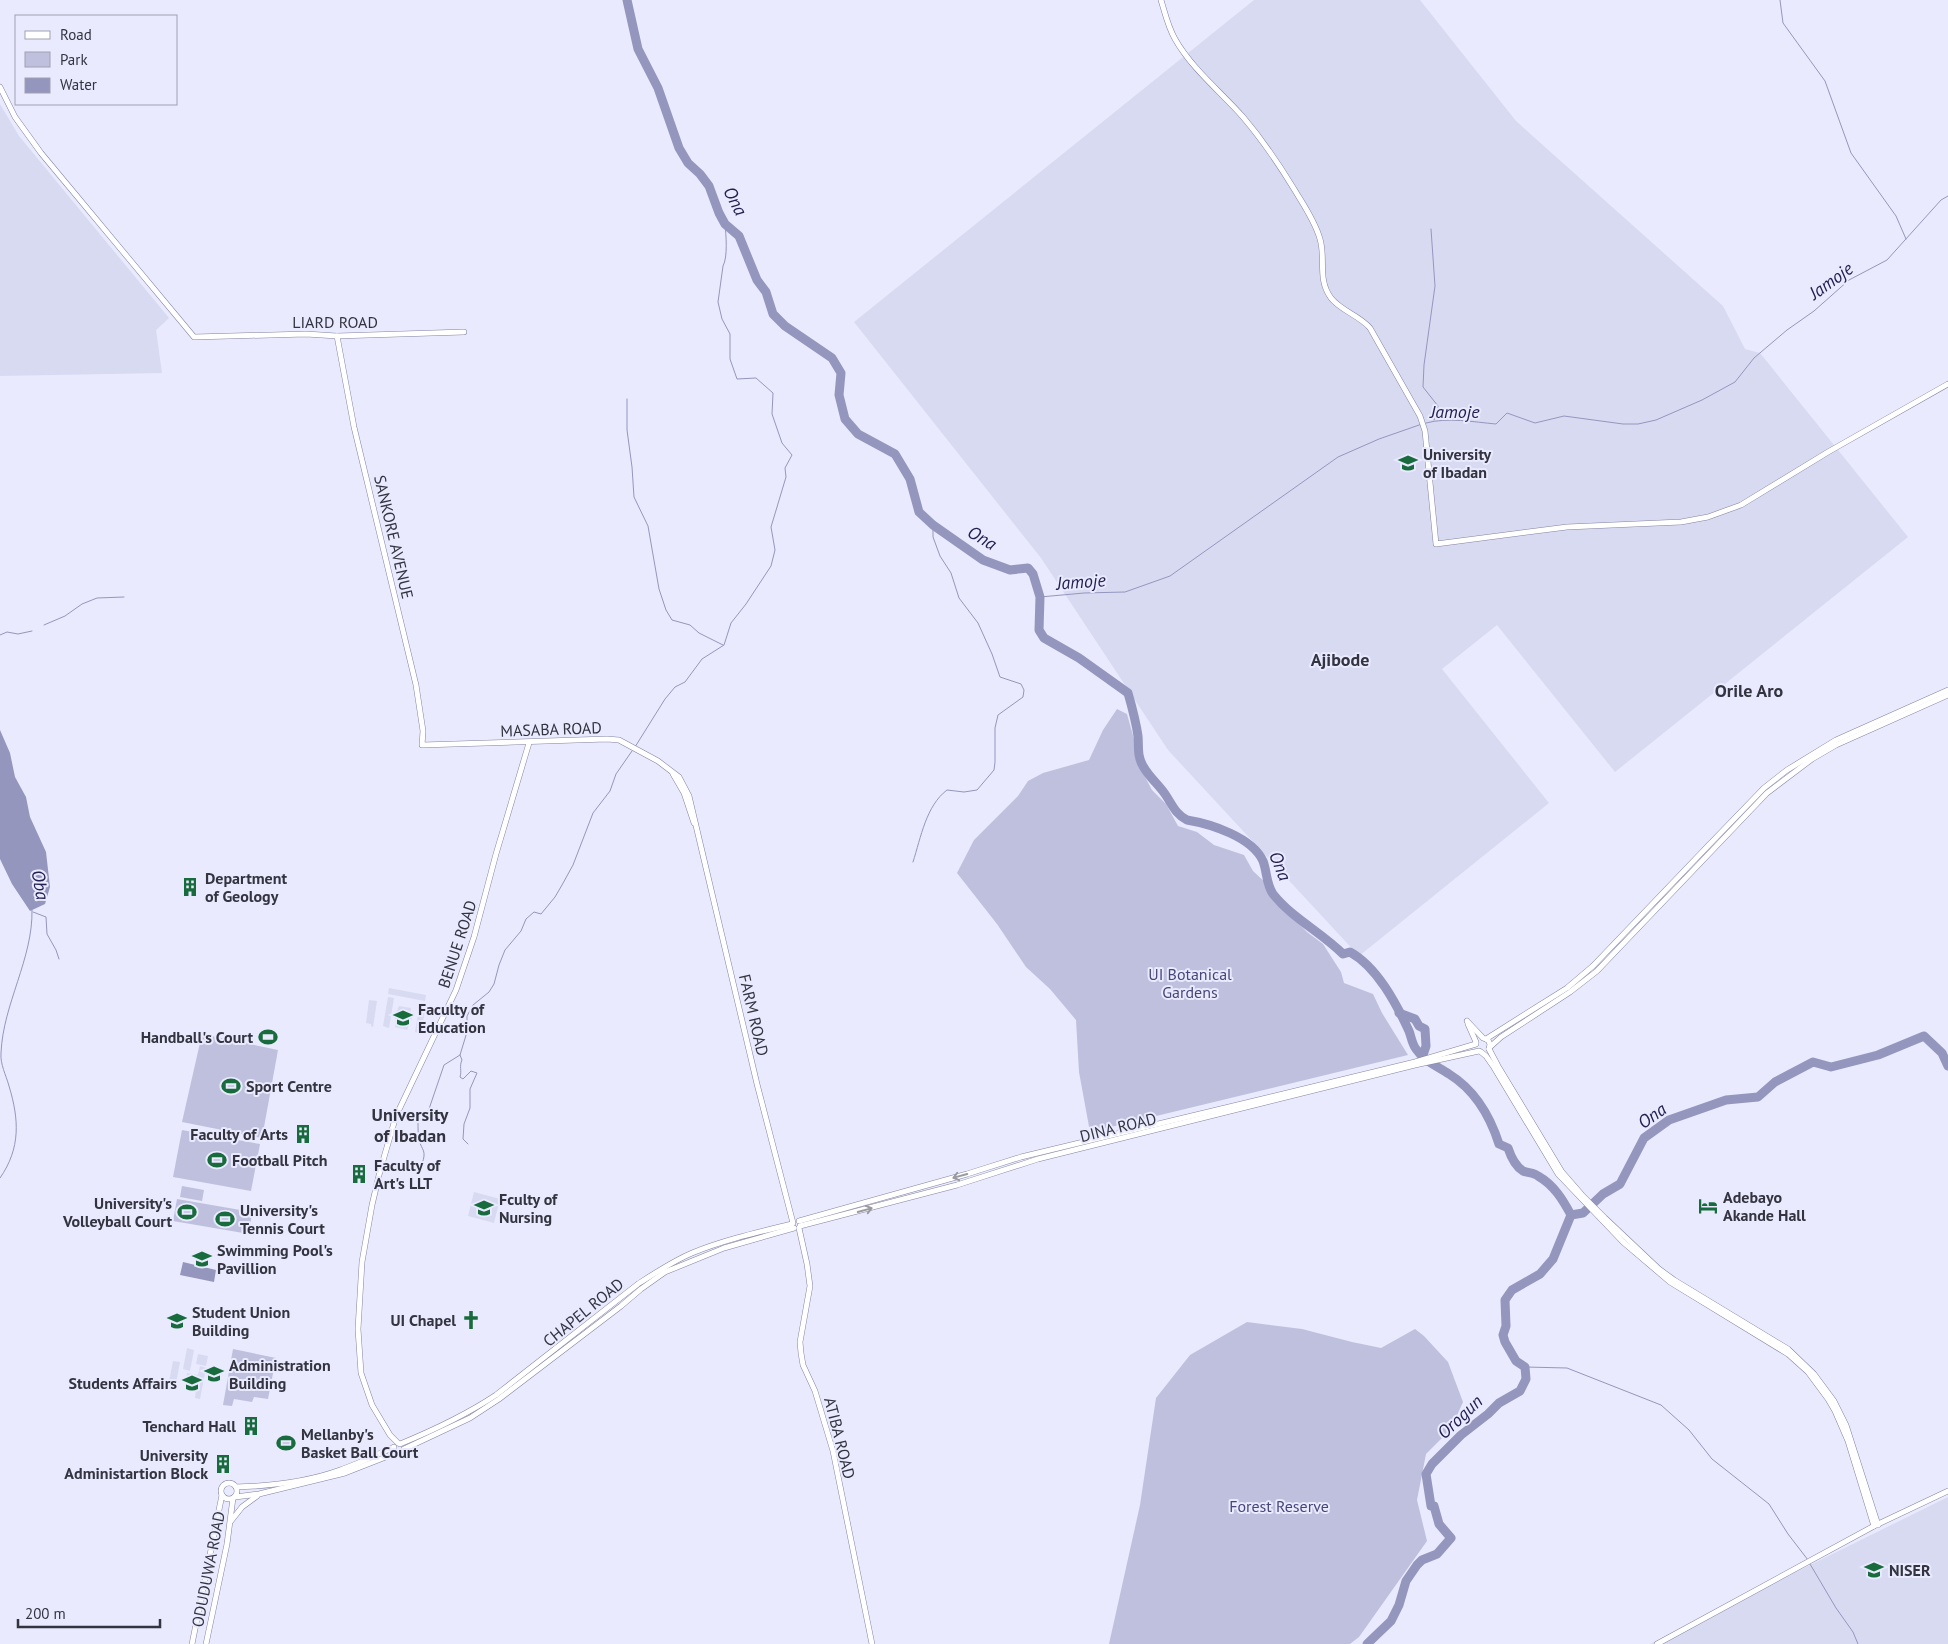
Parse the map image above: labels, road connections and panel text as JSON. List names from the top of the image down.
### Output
{
  "streets": {
    "street": [
      "LIARD ROAD",
      "SANKORE AVENUE",
      "MASABA ROAD",
      "BENUE ROAD",
      "FARM ROAD",
      "DINA ROAD",
      "CHAPEL ROAD",
      "ATIBA ROAD",
      "ODUDUWA ROAD"
    ]
  },
  "crossings": [
    ["LIARD ROAD", "SANKORE AVENUE"],
    ["SANKORE AVENUE", "MASABA ROAD"],
    ["MASABA ROAD", "BENUE ROAD"],
    ["MASABA ROAD", "FARM ROAD"],
    ["BENUE ROAD", "CHAPEL ROAD"],
    ["FARM ROAD", "DINA ROAD"],
    ["FARM ROAD", "CHAPEL ROAD"],
    ["FARM ROAD", "ATIBA ROAD"],
    ["DINA ROAD", "CHAPEL ROAD"],
    ["DINA ROAD", "ATIBA ROAD"],
    ["CHAPEL ROAD", "ATIBA ROAD"],
    ["CHAPEL ROAD", "ODUDUWA ROAD"]
  ],
  "districts": ["Ajibode", "Orile Aro", "University of Ibadan"],
  "water": [
    "Ona",
    "Jamoje",
    "Oba",
    "Orogun"
  ],
  "parks": ["UI Botanical Gardens", "Forest Reserve"],
  "places": {
    "school or university": [
      "University of Ibadan",
      "Faculty of Education",
      "Fculty of Nursing",
      "Swimming Pool's Pavillion",
      "Student Union Building",
      "Administration Building",
      "Students Affairs",
      "NISER"
    ],
    "building": [
      "Department of Geology",
      "Faculty of Arts",
      "Faculty of Art's LLT",
      "Tenchard Hall",
      "University Administartion Block"
    ],
    "sports": [
      "Handball's Court",
      "Sport Centre",
      "Football Pitch",
      "University's Volleyball Court",
      "University's Tennis Court",
      "Mellanby's Basket Ball Court"
    ],
    "hotel": ["Adebayo Akande Hall"],
    "church": ["UI Chapel"]
  },
  "legend": ["Road", "Park", "Water"],
  "scale_bar": "200 m"
}
